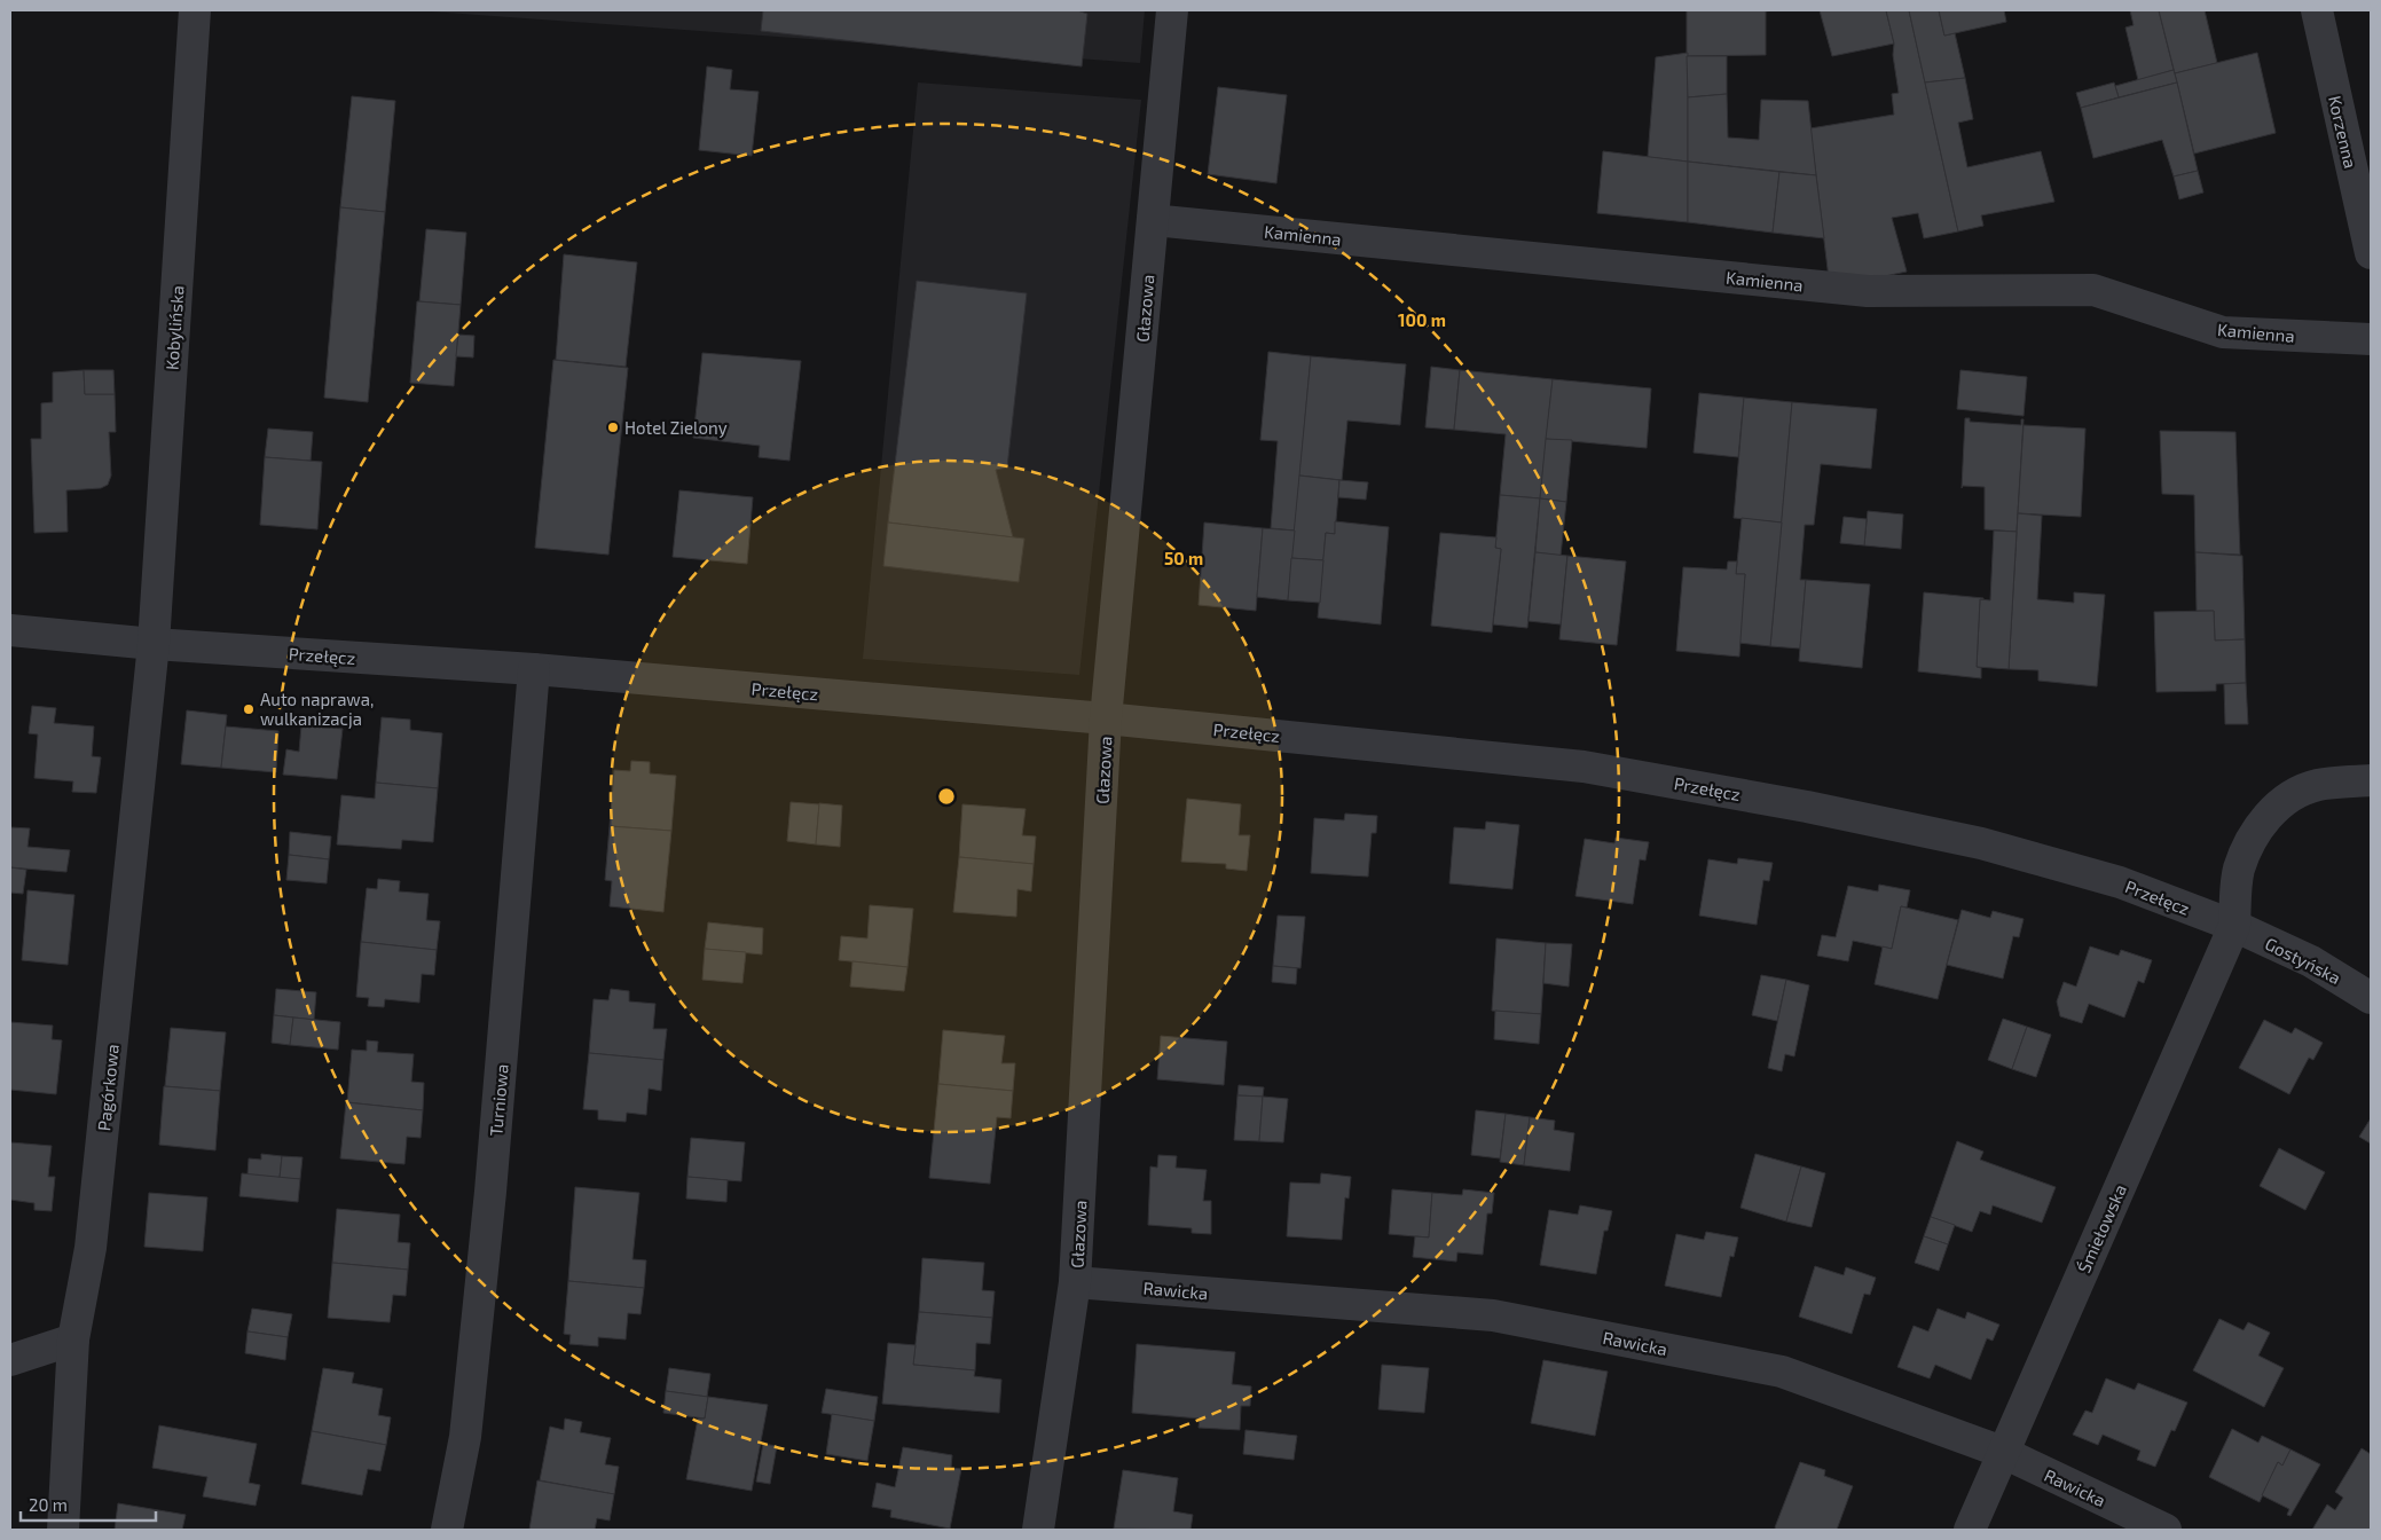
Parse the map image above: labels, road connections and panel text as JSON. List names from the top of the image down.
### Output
{
  "streets": {
    "street": [
      "Korzenna",
      "Kamienna",
      "Głazowa",
      "Kobylińska",
      "Przełęcz",
      "Gostyńska",
      "Pagórkowa",
      "Turniowa",
      "Śmiełowska",
      "Rawicka"
    ]
  },
  "crossings": [
    ["Kamienna", "Głazowa"],
    ["Głazowa", "Przełęcz"],
    ["Głazowa", "Rawicka"],
    ["Kobylińska", "Przełęcz"],
    ["Kobylińska", "Pagórkowa"],
    ["Przełęcz", "Gostyńska"],
    ["Przełęcz", "Pagórkowa"],
    ["Przełęcz", "Turniowa"],
    ["Przełęcz", "Śmiełowska"],
    ["Gostyńska", "Śmiełowska"],
    ["Śmiełowska", "Rawicka"]
  ],
  "places": ["Hotel Zielony", "Auto naprawa, wulkanizacja"],
  "scale_bar": "20 m",
  "rings": ["100 m", "50 m"]
}
